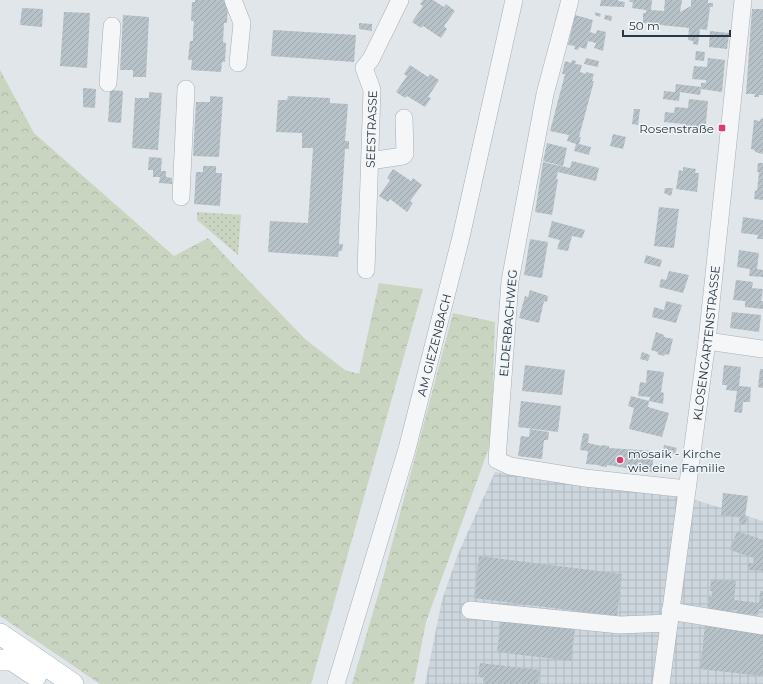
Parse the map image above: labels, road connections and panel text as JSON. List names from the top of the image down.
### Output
{
  "streets": {
    "street": [
      "SEESTRASSE",
      "ELDERBACHWEG",
      "KLOSENGARTENSTRASSE",
      "AM GIEZENBACH"
    ]
  },
  "crossings": [
    ["ELDERBACHWEG", "KLOSENGARTENSTRASSE"]
  ],
  "places": {
    "transit": ["Rosenstraße"],
    "other": ["mosaik - Kirche wie eine Familie"]
  },
  "scale_bar": "50 m"
}
